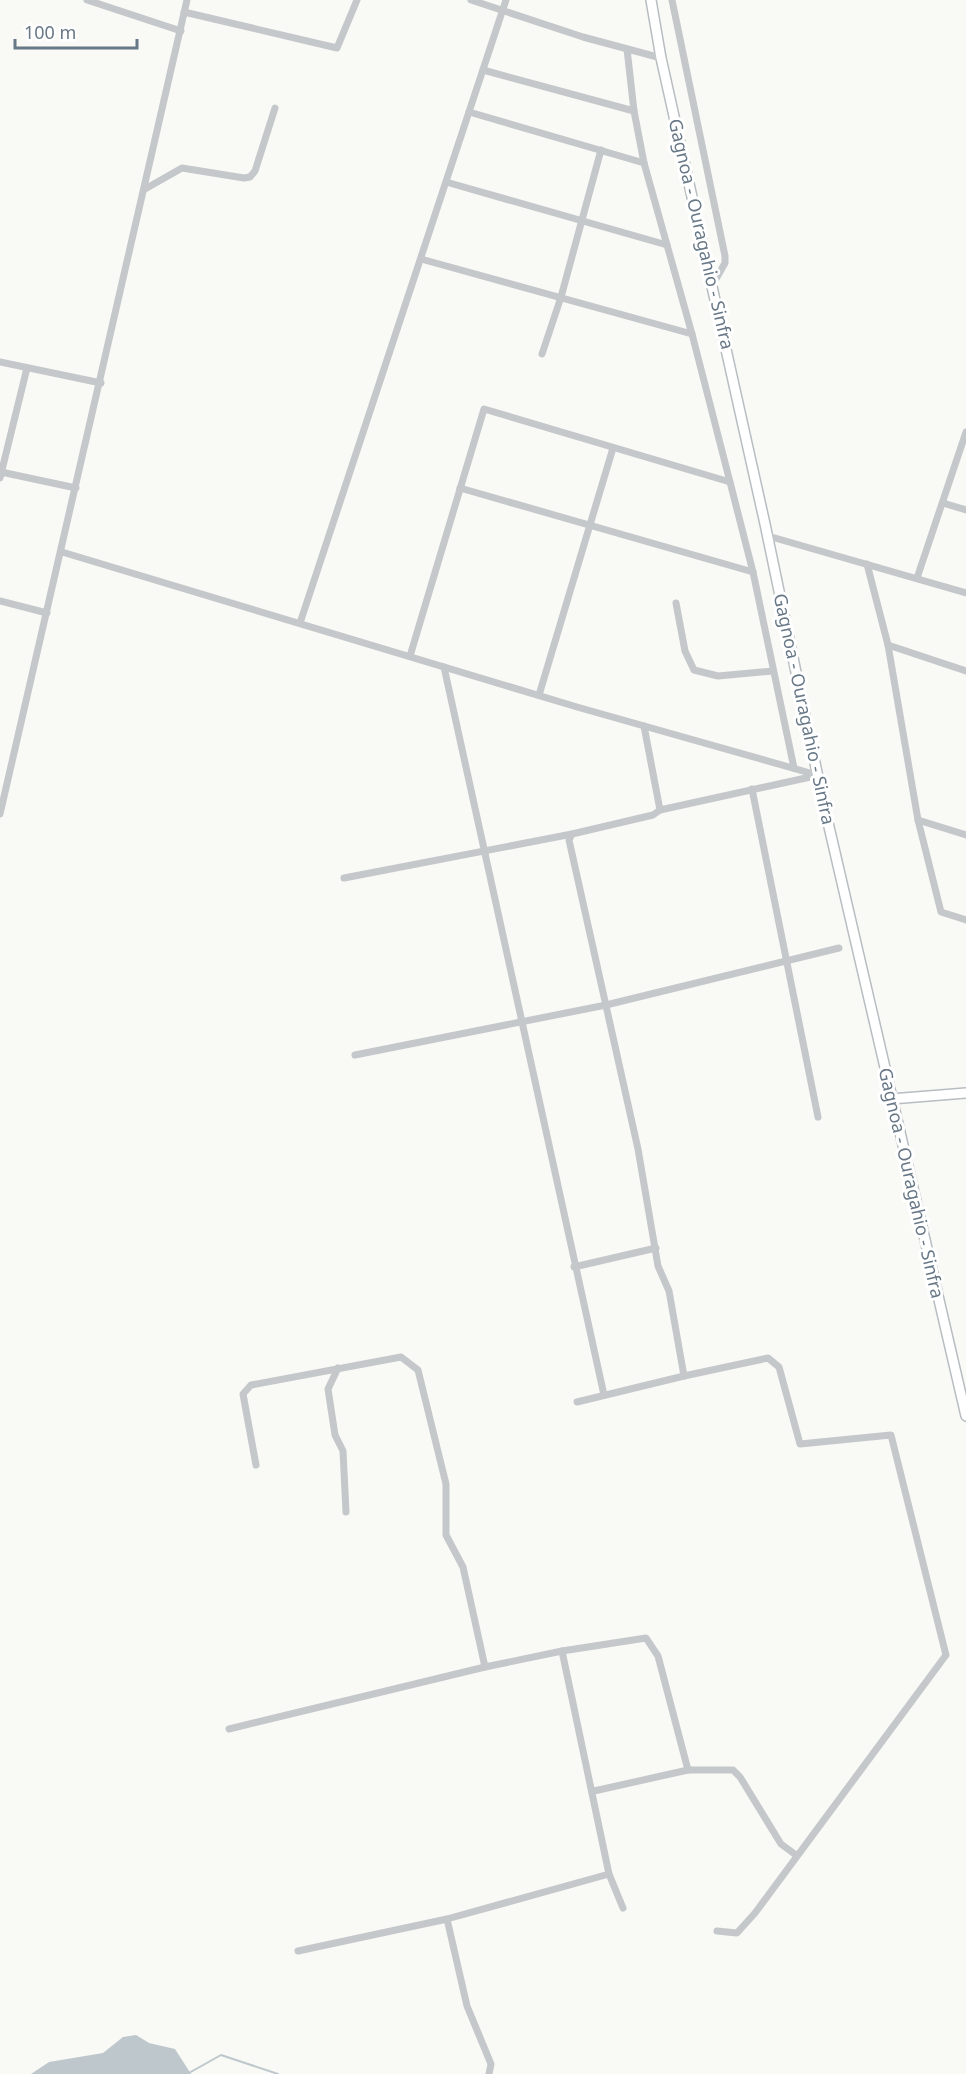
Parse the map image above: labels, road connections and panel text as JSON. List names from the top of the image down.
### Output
{
  "streets": {
    "main road": ["Gagnoa - Ouragahio - Sinfra"]
  },
  "scale_bar": "100 m"
}
